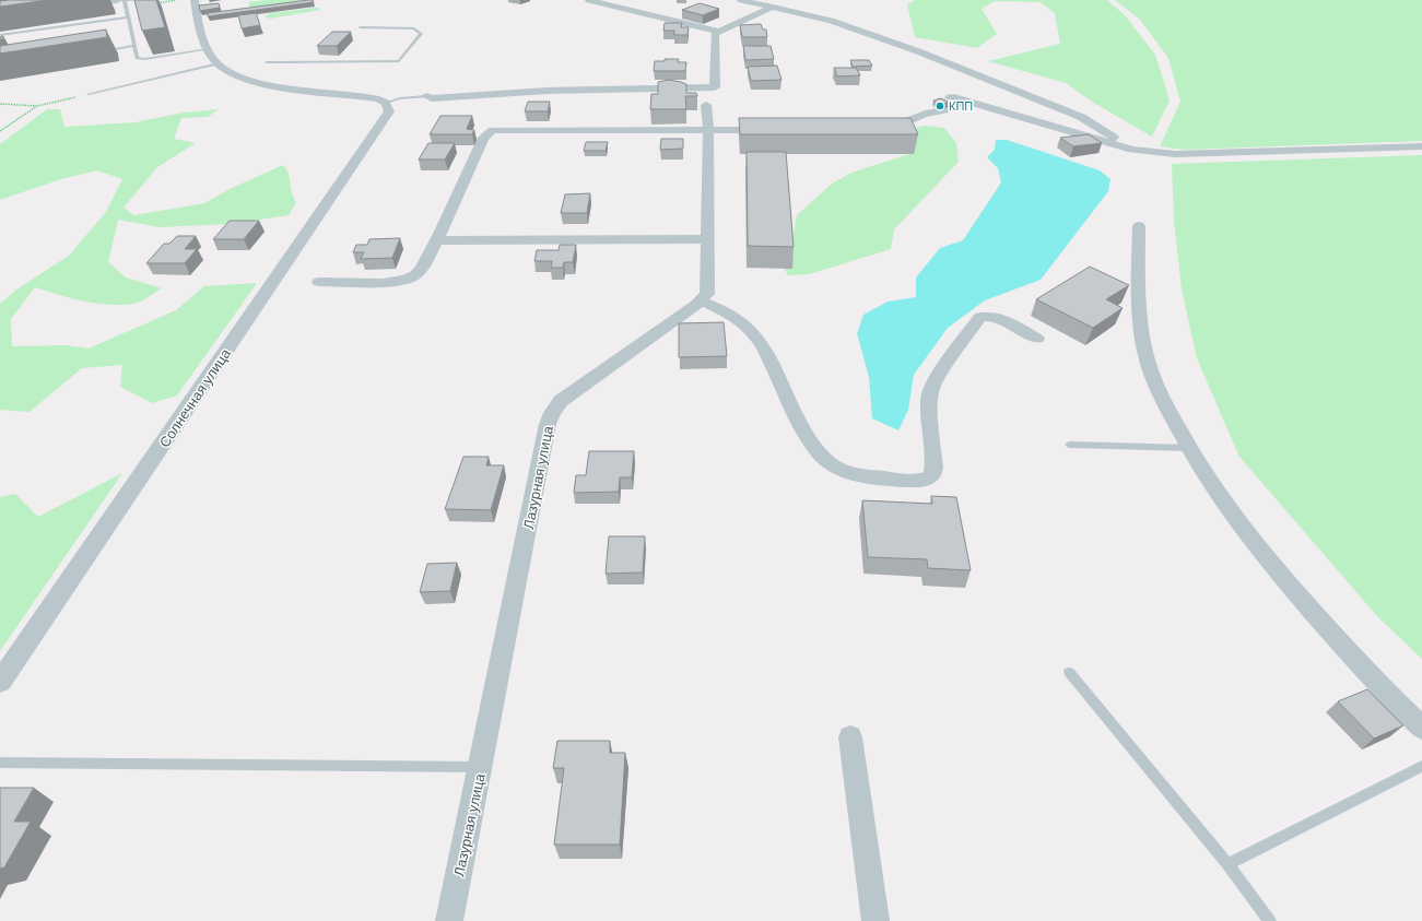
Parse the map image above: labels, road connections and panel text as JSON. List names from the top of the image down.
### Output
{
  "streets": {
    "street": ["Солнечная улица", "Лазурная улица"]
  },
  "places": ["КПП"]
}
